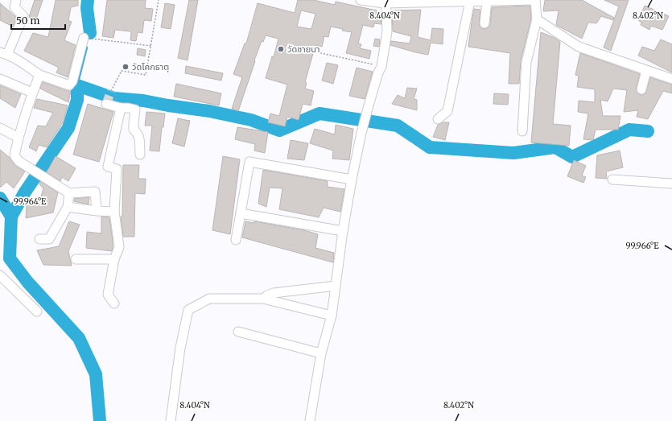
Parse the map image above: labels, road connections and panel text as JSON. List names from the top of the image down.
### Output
{
  "places": ["วัดชายนา", "วัดโคกธาตุ"],
  "scale_bar": "50 m",
  "coordinates": [
    "8.404°N",
    "8.402°N",
    "99.964°E",
    "99.966°E"
  ]
}
